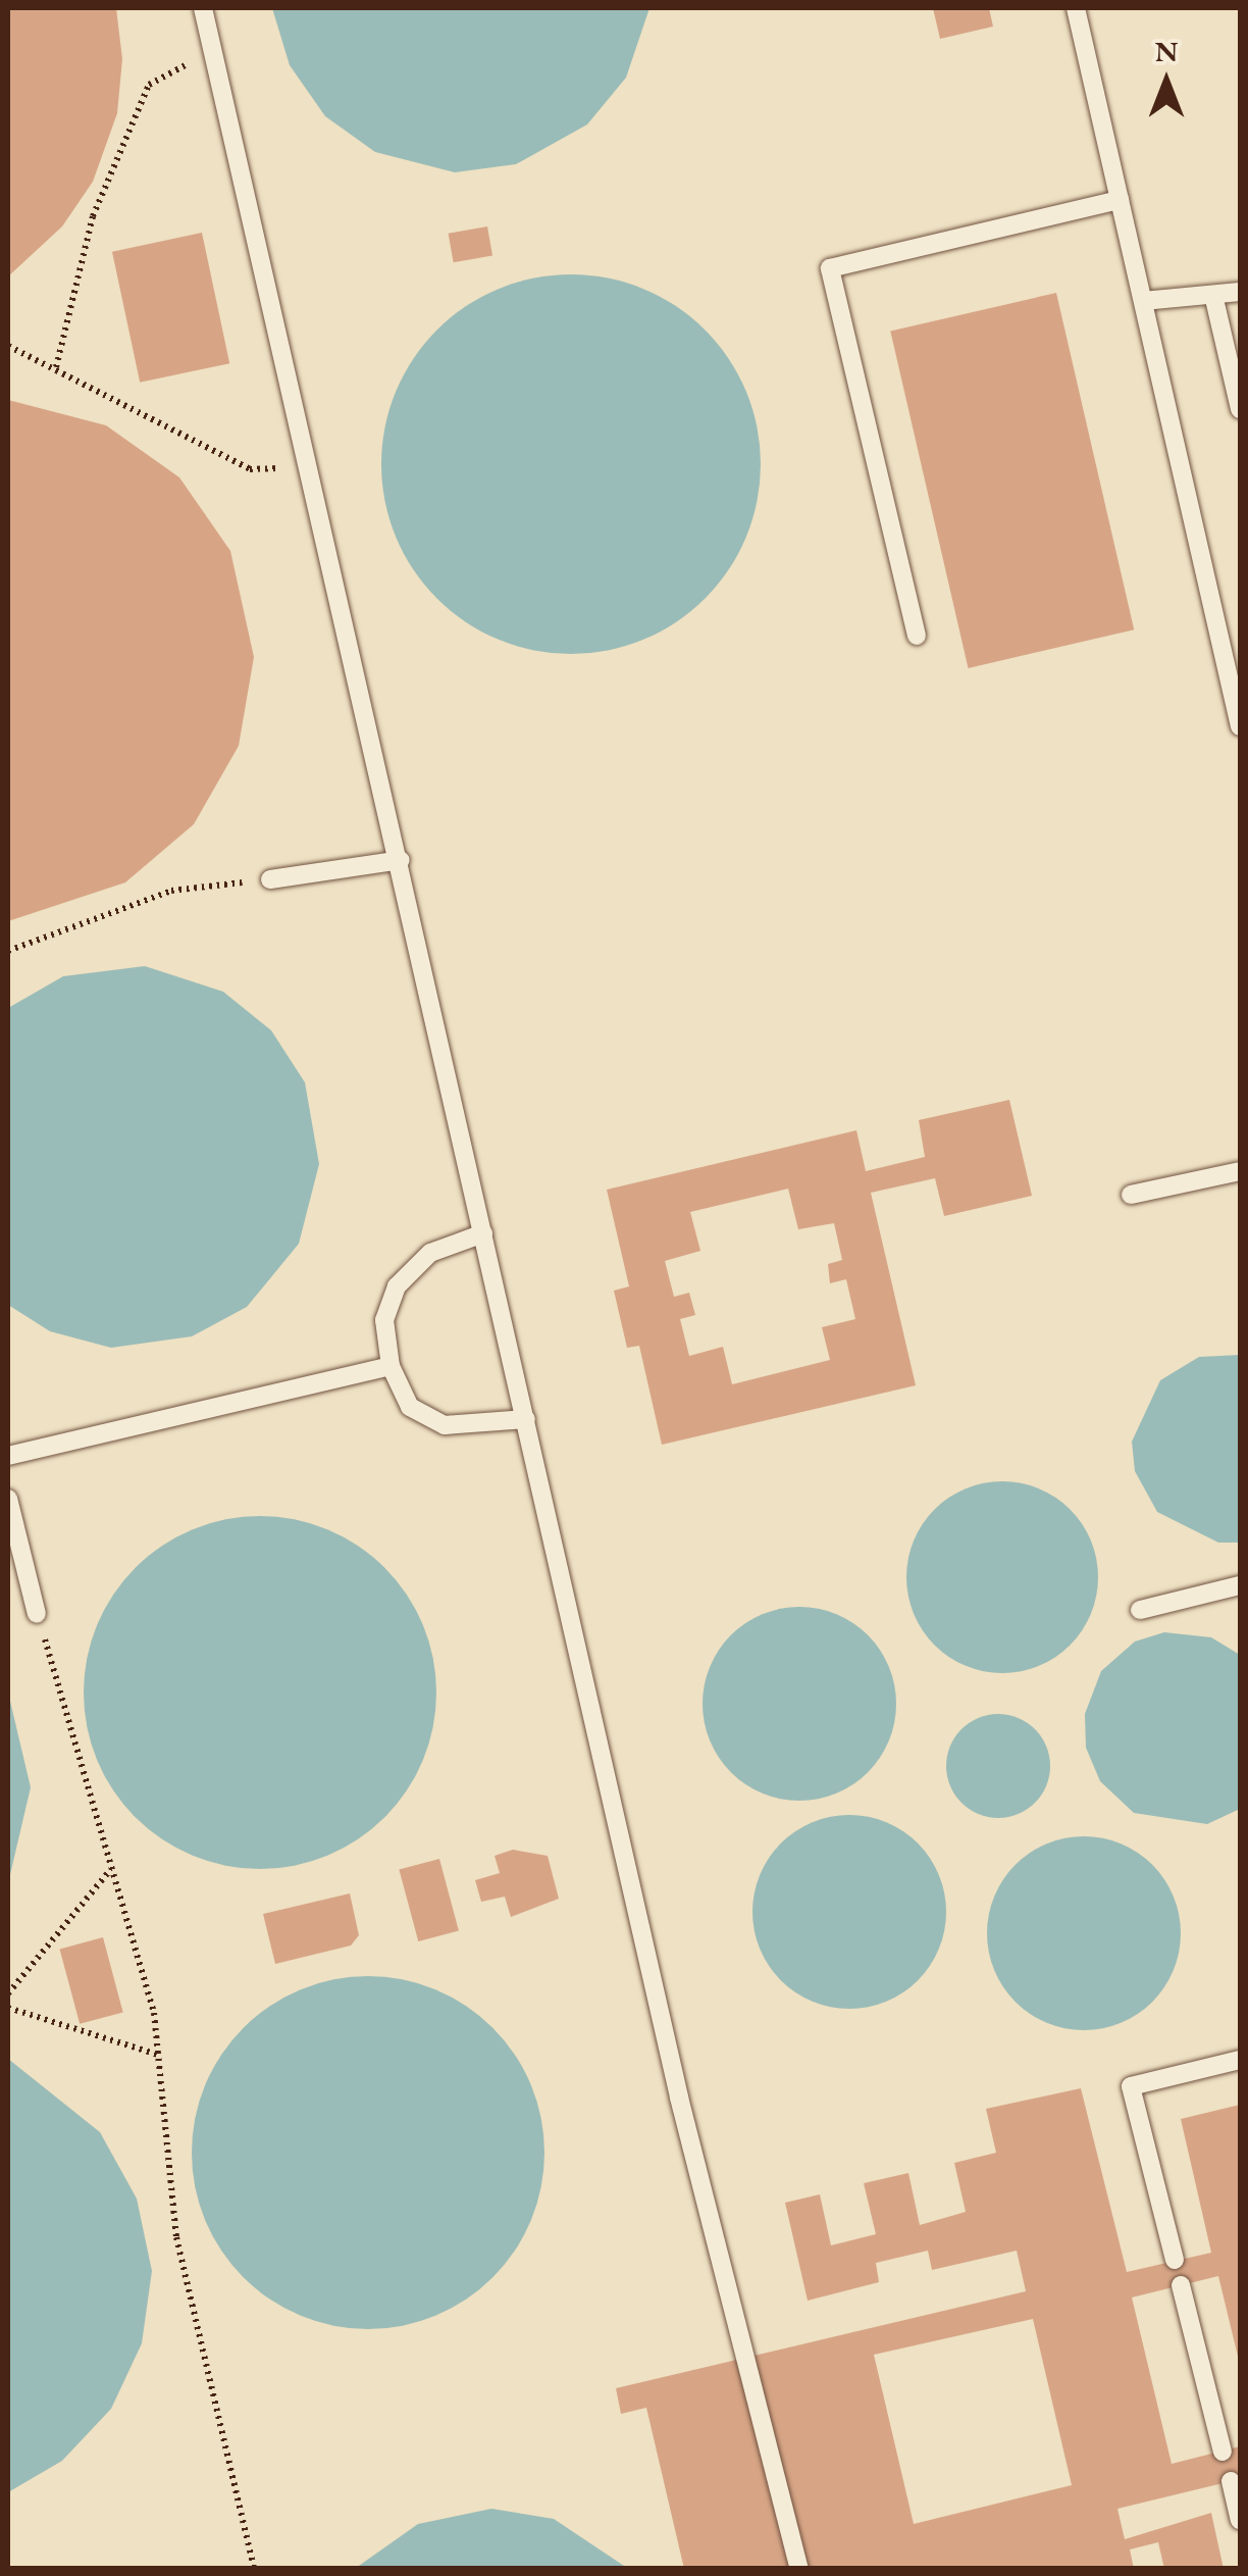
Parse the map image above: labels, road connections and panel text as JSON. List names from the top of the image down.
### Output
{
  "north": "top"
}
